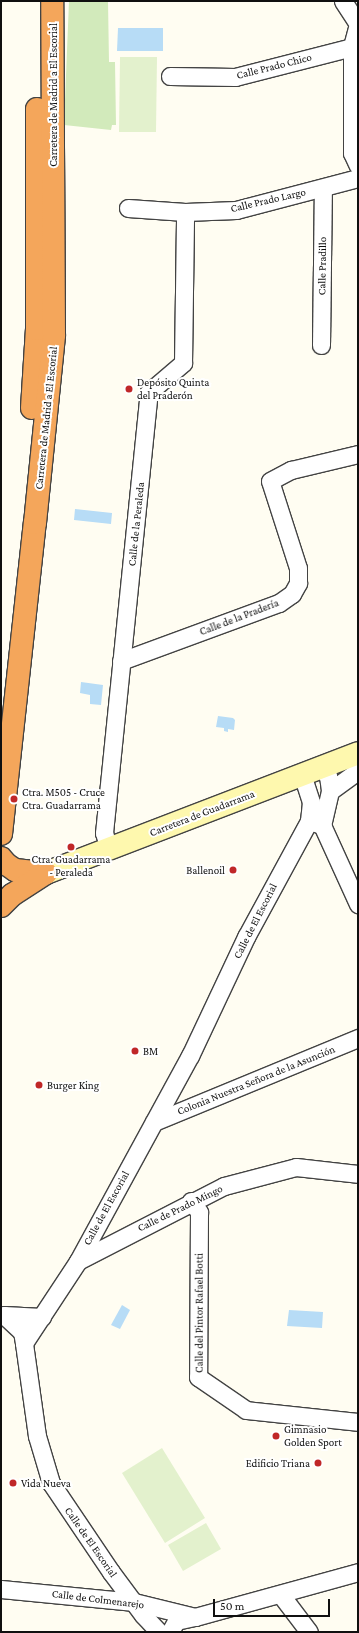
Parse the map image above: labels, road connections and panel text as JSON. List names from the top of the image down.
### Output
{
  "streets": {
    "highway": ["Carretera de Madrid a El Escorial"],
    "main road": ["Carretera de Guadarrama"],
    "street": [
      "Calle Prado Chico",
      "Calle Prado Largo",
      "Calle Pradillo",
      "Calle de la Peraleda",
      "Calle de la Pradería",
      "Calle de El Escorial",
      "Colonia Nuestra Señora de la Asunción",
      "Calle de Prado Mingo",
      "Calle del Pintor Rafael Botti",
      "Calle de Colmenarejo"
    ]
  },
  "crossings": [
    ["Calle Prado Largo", "Calle Pradillo"],
    ["Calle Prado Largo", "Calle de la Peraleda"],
    ["Calle de la Peraleda", "Calle de la Pradería"],
    ["Calle de la Peraleda", "Carretera de Guadarrama"],
    ["Carretera de Guadarrama", "Calle de El Escorial"],
    ["Calle de El Escorial", "Colonia Nuestra Señora de la Asunción"],
    ["Calle de El Escorial", "Calle de Prado Mingo"],
    ["Calle de El Escorial", "Calle de Colmenarejo"],
    ["Calle de Prado Mingo", "Calle del Pintor Rafael Botti"]
  ],
  "places": [
    "Depósito Quinta del Praderón",
    "Ctra. M505 - Cruce Ctra. Guadarrama",
    "Ctra. Guadarrama - Peraleda",
    "Ballenoil",
    "BM",
    "Burger King",
    "Gimnasio Golden Sport",
    "Edificio Triana",
    "Vida Nueva"
  ],
  "scale_bar": "50 m"
}
